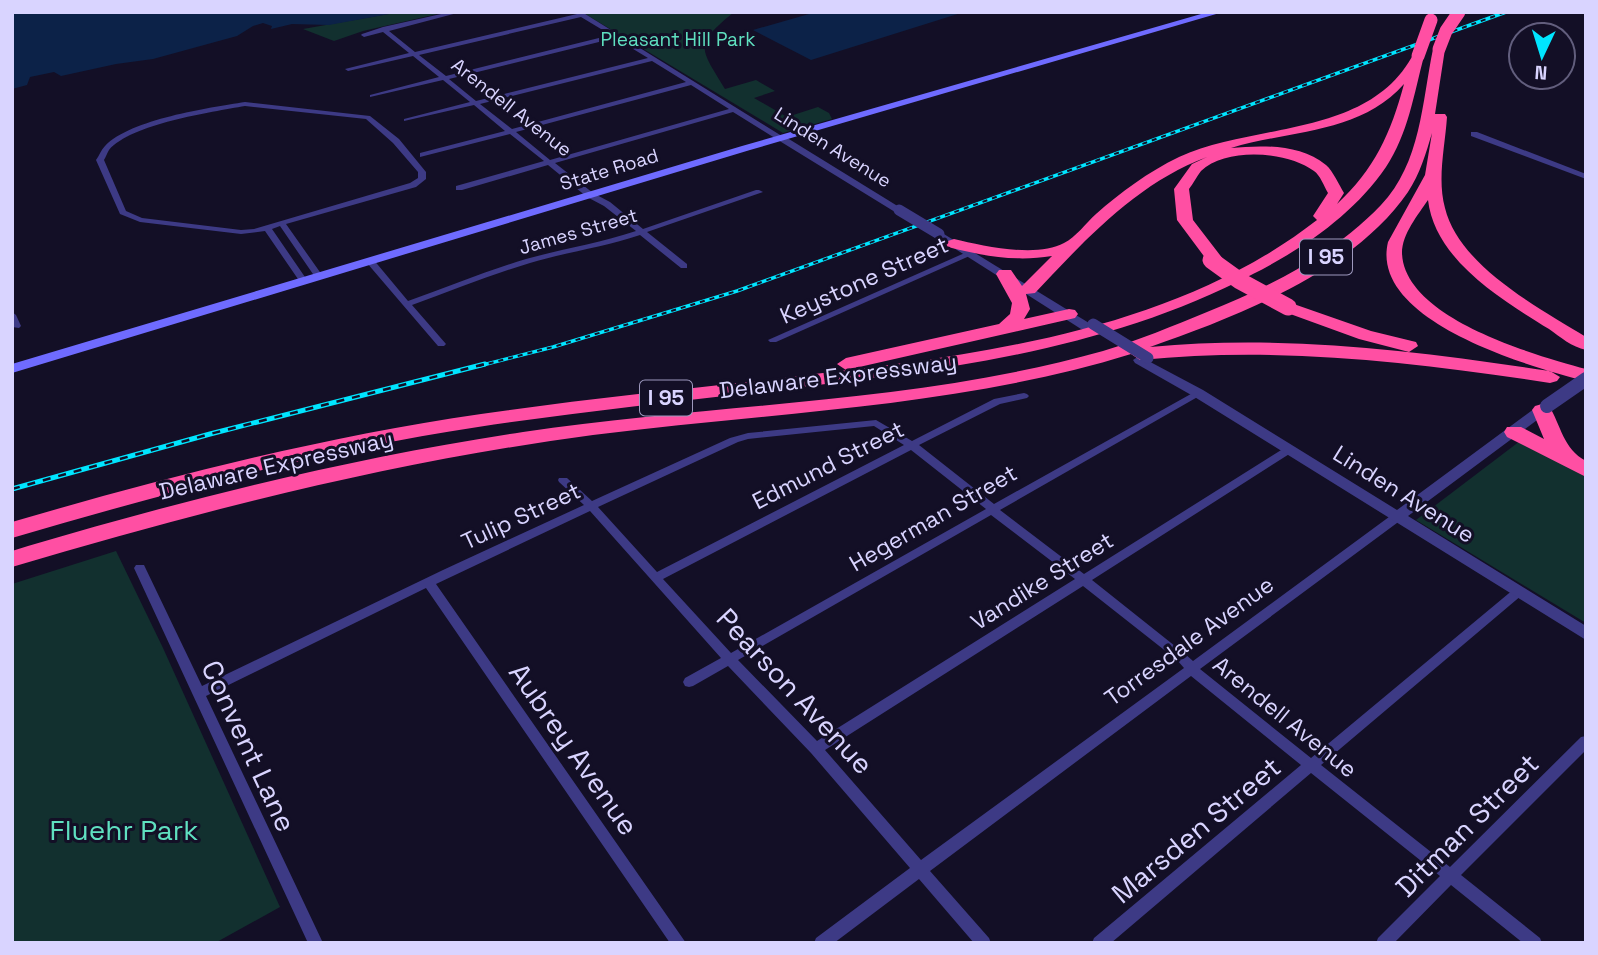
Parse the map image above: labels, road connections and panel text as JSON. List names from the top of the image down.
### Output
{
  "streets": {
    "highway": ["I 95", "Delaware Expressway"],
    "main road": ["State Road"],
    "street": [
      "Arendell Avenue",
      "Linden Avenue",
      "James Street",
      "Keystone Street",
      "Edmund Street",
      "Tulip Street",
      "Hegerman Street",
      "Vandike Street",
      "Torresdale Avenue",
      "Pearson Avenue",
      "Convent Lane",
      "Aubrey Avenue",
      "Ditman Street",
      "Marsden Street"
    ]
  },
  "crossings": [
    ["Arendell Avenue", "State Road"],
    ["Arendell Avenue", "James Street"],
    ["Arendell Avenue", "Edmund Street"],
    ["Arendell Avenue", "Tulip Street"],
    ["Arendell Avenue", "Hegerman Street"],
    ["Arendell Avenue", "Vandike Street"],
    ["Arendell Avenue", "Torresdale Avenue"],
    ["Arendell Avenue", "Ditman Street"],
    ["Arendell Avenue", "Marsden Street"],
    ["Linden Avenue", "State Road"],
    ["Linden Avenue", "Keystone Street"],
    ["Linden Avenue", "Hegerman Street"],
    ["Linden Avenue", "Vandike Street"],
    ["Linden Avenue", "Torresdale Avenue"],
    ["Linden Avenue", "Marsden Street"],
    ["Edmund Street", "Pearson Avenue"],
    ["Tulip Street", "Pearson Avenue"],
    ["Tulip Street", "Convent Lane"],
    ["Tulip Street", "Aubrey Avenue"],
    ["Hegerman Street", "Pearson Avenue"],
    ["Vandike Street", "Pearson Avenue"],
    ["Torresdale Avenue", "Pearson Avenue"]
  ],
  "parks": ["Pleasant Hill Park", "Fluehr Park"],
  "north": "bottom"
}
